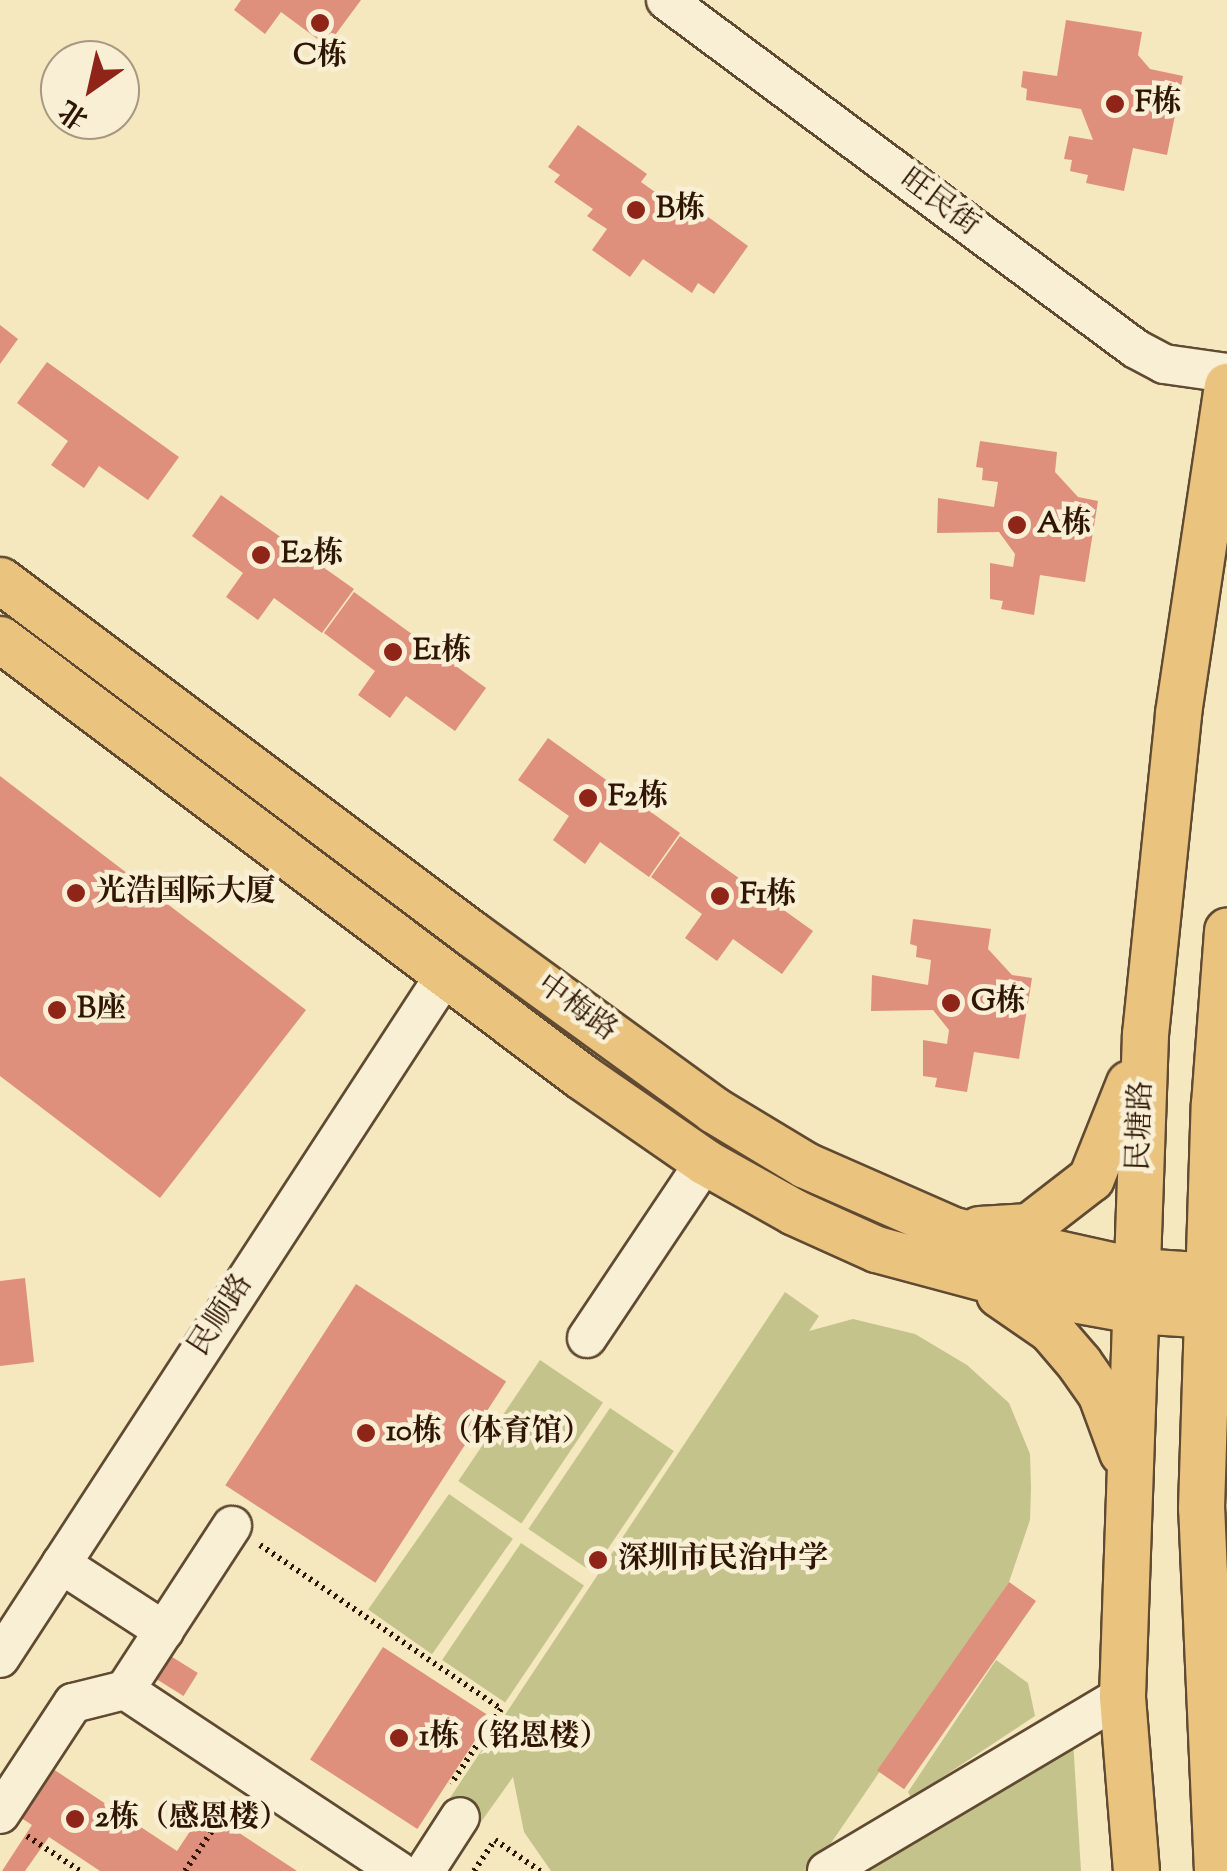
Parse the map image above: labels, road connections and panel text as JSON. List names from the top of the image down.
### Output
{
  "streets": {
    "main road": ["中梅路", "民塘路"],
    "street": ["旺民街", "民顺路"]
  },
  "crossings": [
    ["中梅路", "民塘路"],
    ["中梅路", "民顺路"]
  ],
  "places": [
    "C栋",
    "F栋",
    "B栋",
    "A栋",
    "E2栋",
    "E1栋",
    "F2栋",
    "光浩国际大厦",
    "F1栋",
    "G栋",
    "B座",
    "10栋（体育馆）",
    "深圳市民治中学",
    "1栋（铭恩楼）",
    "2栋（感恩楼）"
  ],
  "north": "bottom left"
}
